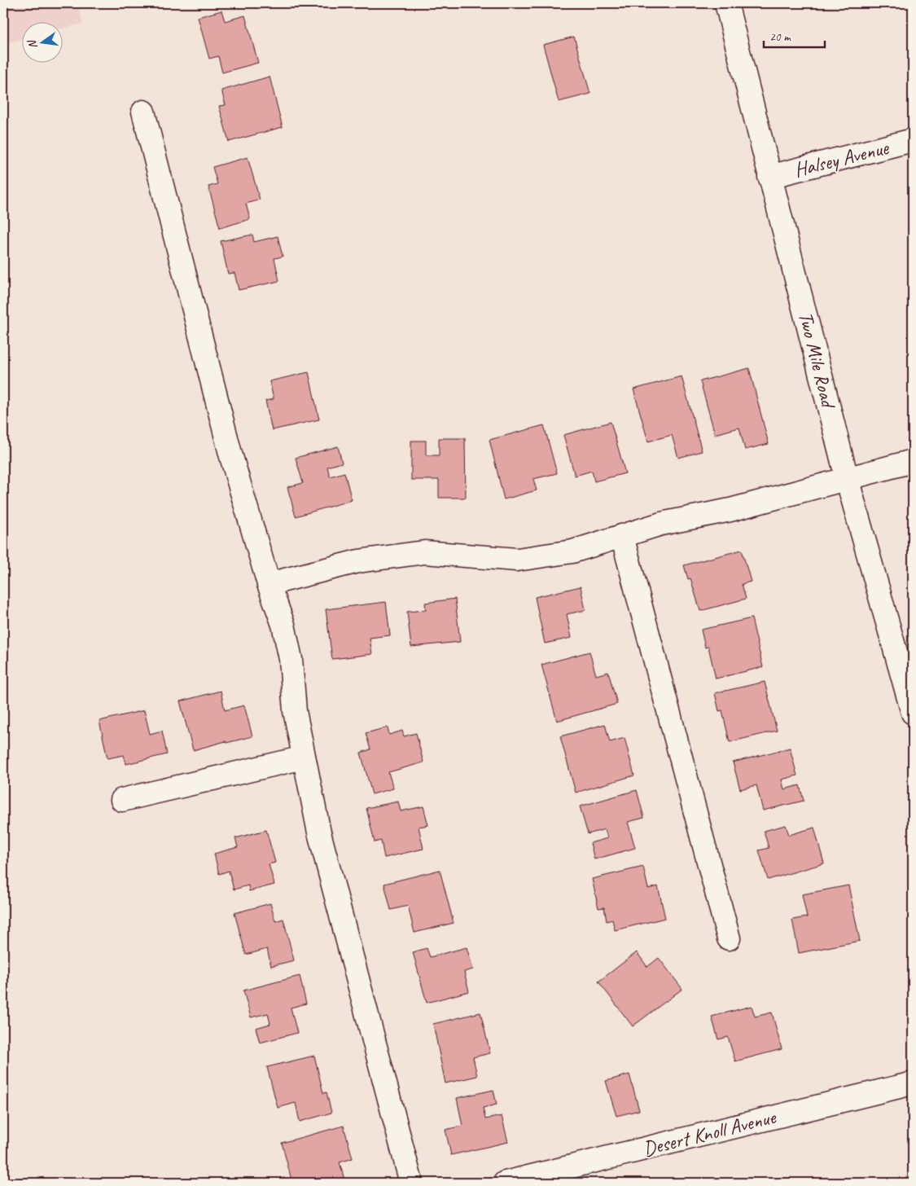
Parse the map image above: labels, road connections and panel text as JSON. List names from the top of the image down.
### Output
{
  "streets": {
    "street": ["Halsey Avenue", "Two Mile Road", "Desert Knoll Avenue"]
  },
  "crossings": [
    ["Halsey Avenue", "Two Mile Road"]
  ],
  "scale_bar": "20 m",
  "north": "left"
}
